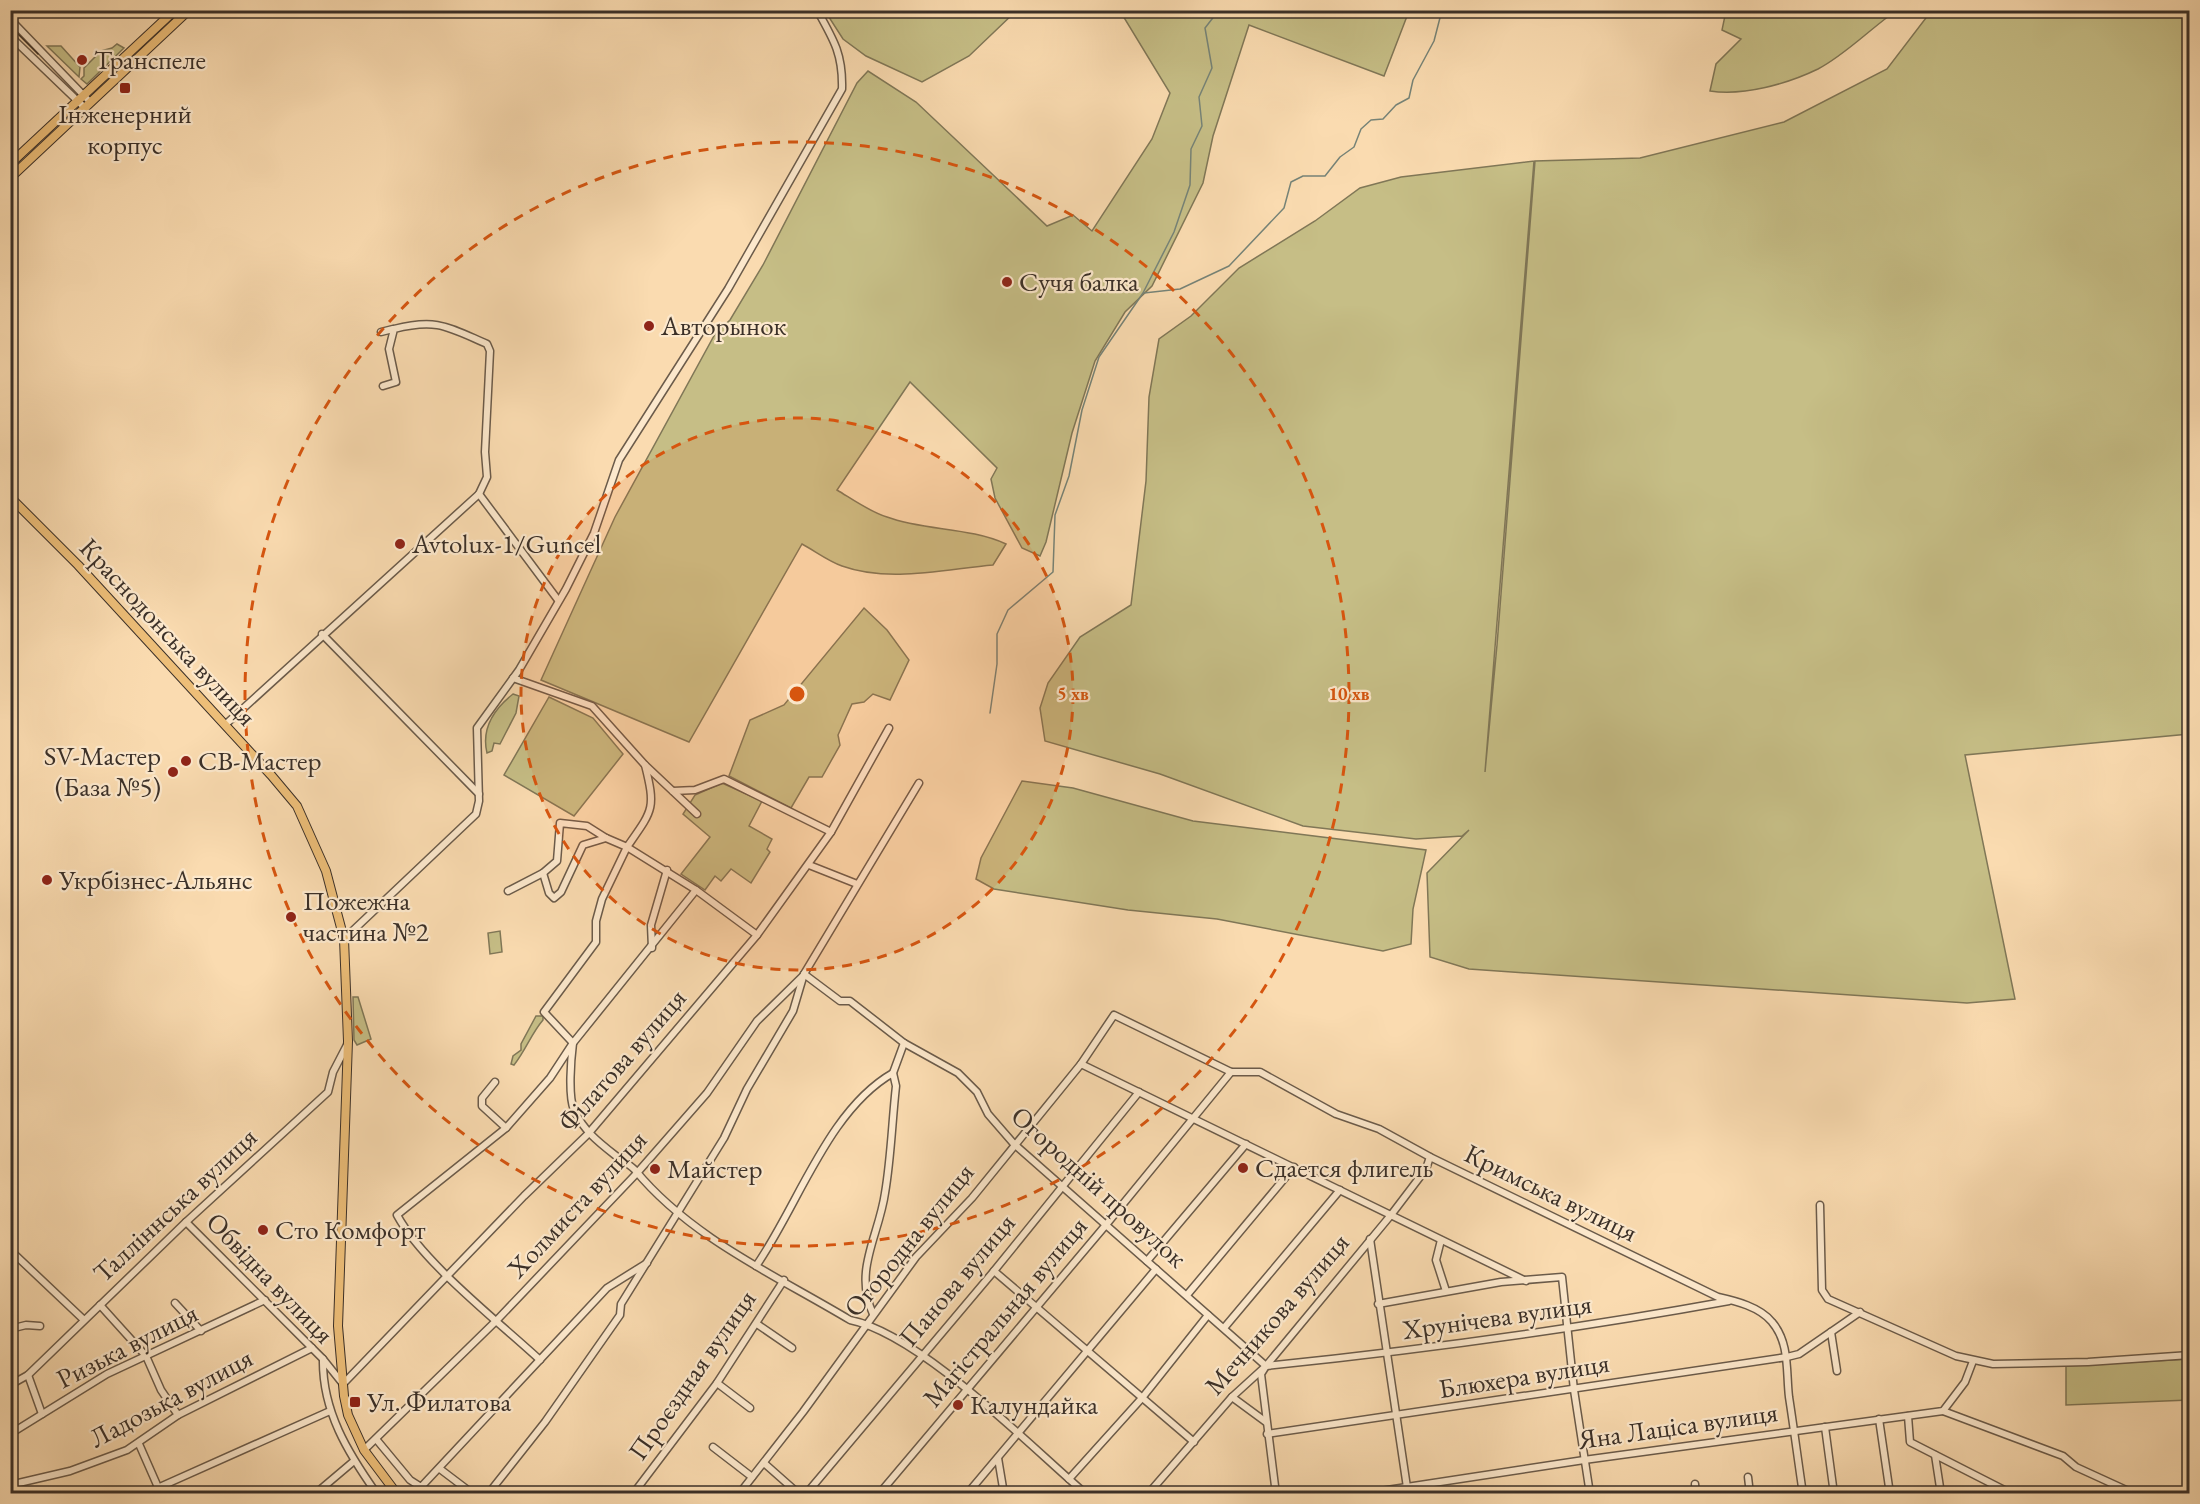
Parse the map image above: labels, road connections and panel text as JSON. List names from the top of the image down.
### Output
{
  "streets": {
    "main road": ["Краснодонська вулиця"],
    "street": [
      "Філатова вулиця",
      "Огородній провулок",
      "Кримська вулиця",
      "Холмиста вулиця",
      "Талліннська вулиця",
      "Огородна вулиця",
      "Обвідна вулиця",
      "Панова вулиця",
      "Магістральная вулиця",
      "Мечникова вулиця",
      "Хрунічева вулиця",
      "Ризька вулиця",
      "Проєздная вулиця",
      "Блюхера вулиця",
      "Ладозька вулиця",
      "Яна Лаціса вулиця"
    ]
  },
  "crossings": [
    ["Краснодонська вулиця", "Філатова вулиця"],
    ["Краснодонська вулиця", "Холмиста вулиця"],
    ["Краснодонська вулиця", "Талліннська вулиця"],
    ["Огородній провулок", "Холмиста вулиця"],
    ["Огородній провулок", "Огородна вулиця"],
    ["Огородній провулок", "Панова вулиця"],
    ["Огородній провулок", "Магістральная вулиця"],
    ["Огородній провулок", "Мечникова вулиця"],
    ["Огородній провулок", "Хрунічева вулиця"],
    ["Кримська вулиця", "Огородна вулиця"],
    ["Кримська вулиця", "Магістральная вулиця"],
    ["Кримська вулиця", "Мечникова вулиця"],
    ["Кримська вулиця", "Хрунічева вулиця"],
    ["Кримська вулиця", "Блюхера вулиця"],
    ["Кримська вулиця", "Яна Лаціса вулиця"],
    ["Талліннська вулиця", "Обвідна вулиця"],
    ["Обвідна вулиця", "Ризька вулиця"],
    ["Обвідна вулиця", "Ладозька вулиця"],
    ["Мечникова вулиця", "Хрунічева вулиця"]
  ],
  "places": {
    "other": [
      "Транспеле",
      "Сучя балка",
      "Авторынок",
      "Avtolux-1/Guncel",
      "СВ-Мастер",
      "SV-Мастер (База №5)",
      "Укрбiзнес-Альянс",
      "Пожежна частина №2",
      "Сдается флигель",
      "Майстер",
      "Сто Комфорт",
      "Калундайка"
    ],
    "transit": ["Інженерний корпус", "Ул. Филатова"]
  },
  "rings": ["5 хв", "10 хв"]
}
